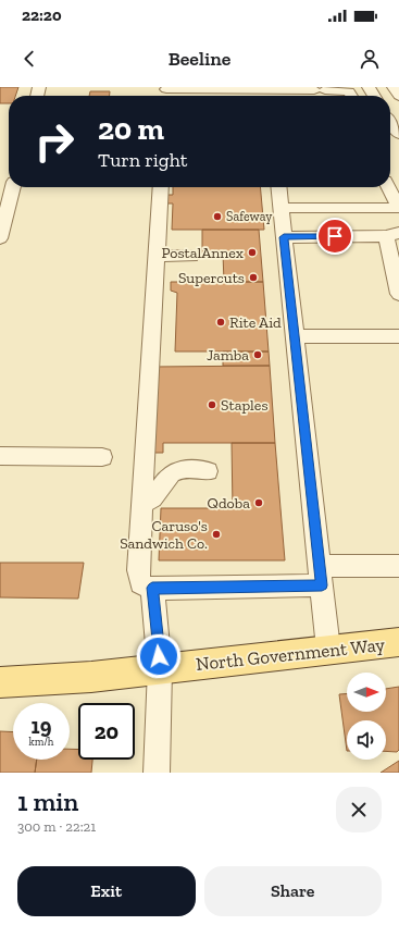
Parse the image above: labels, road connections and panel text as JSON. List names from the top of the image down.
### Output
{
  "streets": {
    "main road": ["North Government Way"]
  },
  "places": [
    "Safeway",
    "PostalAnnex",
    "Supercuts",
    "Rite Aid",
    "Jamba",
    "Staples",
    "Qdoba",
    "Caruso's Sandwich Co."
  ],
  "north": "right",
  "page": {
    "status": "22:20",
    "header": "Beeline",
    "turn": ["20 m", "Turn right"],
    "speed": "19 km/h",
    "limit": "20",
    "heading": ["1 min", "300 m · 22:21"],
    "buttons": ["Exit", "Share"]
  }
}
